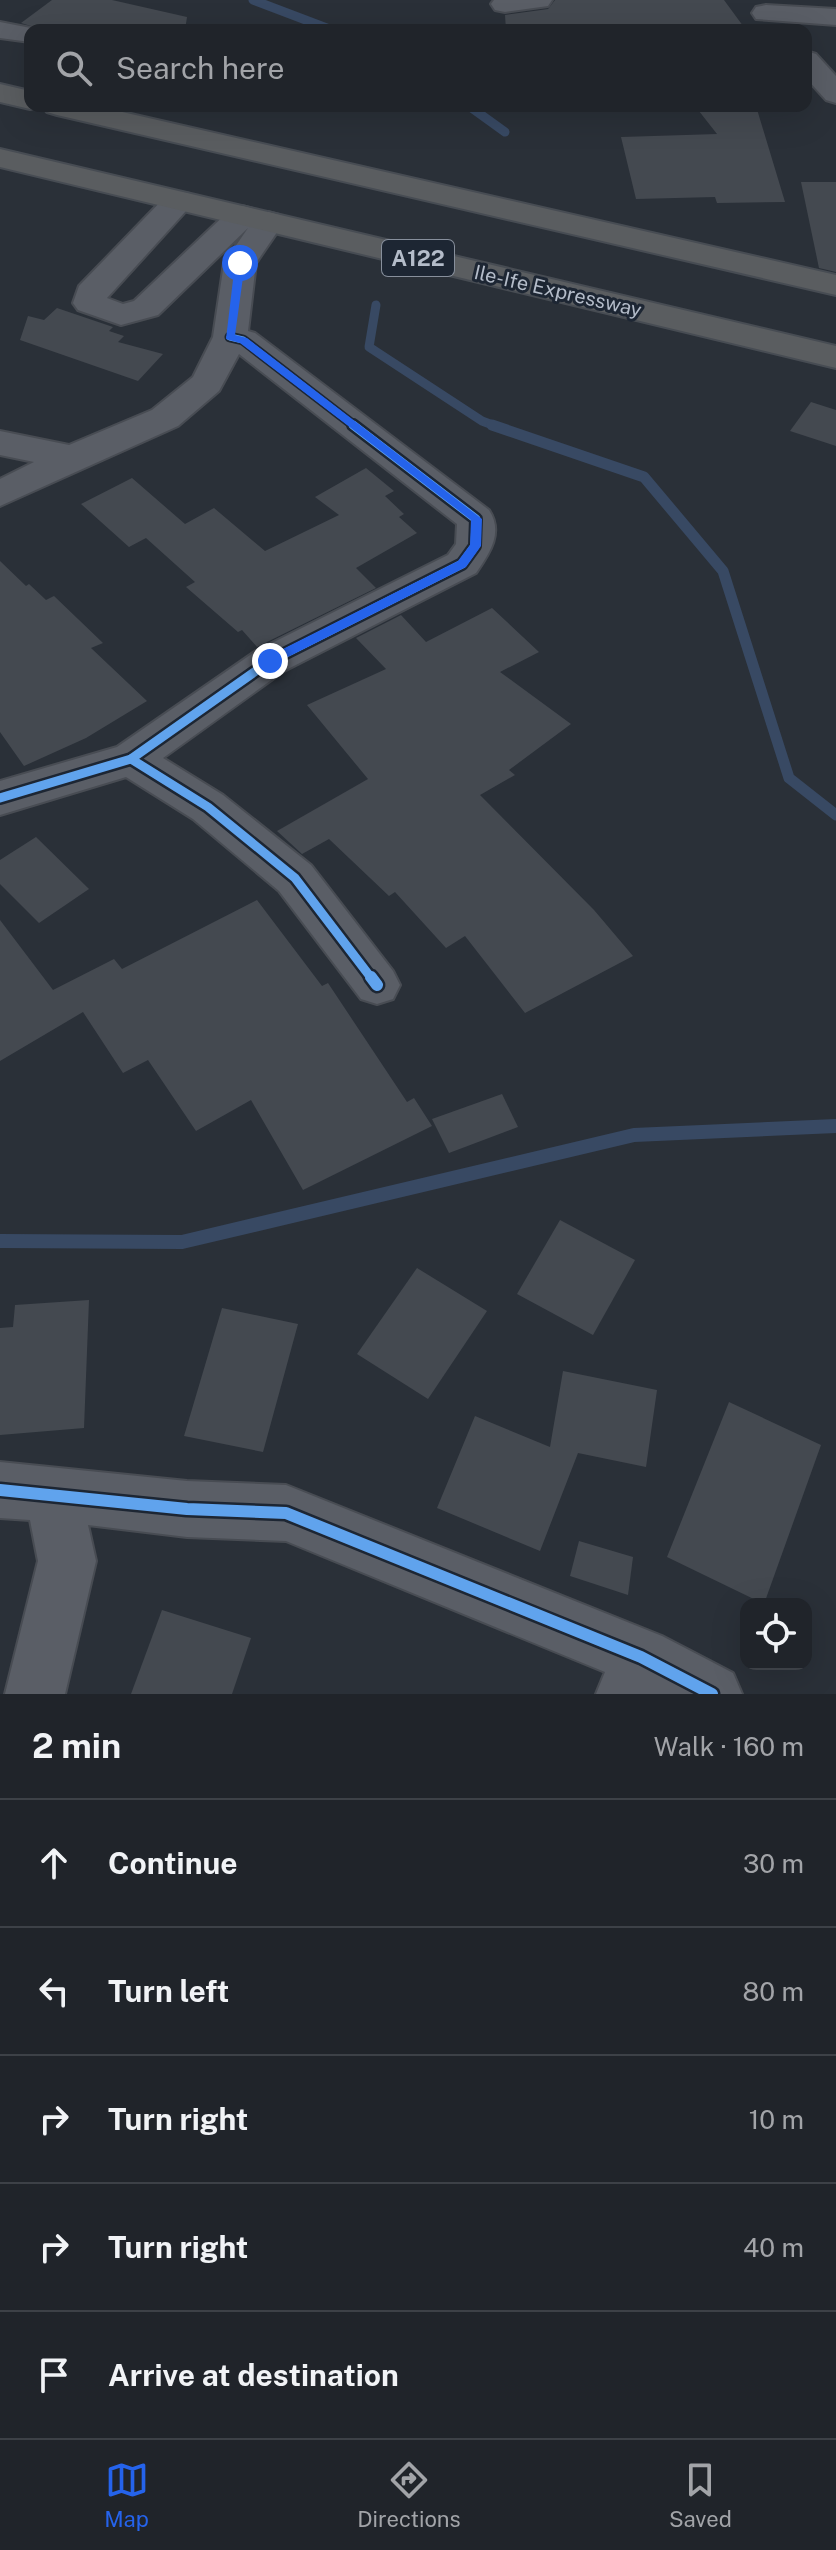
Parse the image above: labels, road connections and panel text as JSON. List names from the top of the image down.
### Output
{
  "streets": {
    "highway": ["A122", "Ile-Ife Expressway"]
  },
  "page": {
    "search": "Search here",
    "heading": ["2 min", "Walk · 160 m"],
    "list": [
      ["Continue", "30 m"],
      ["Turn left", "80 m"],
      ["Turn right", "10 m"],
      ["Turn right", "40 m"],
      "Arrive at destination"
    ],
    "nav": ["Map", "Directions", "Saved"]
  }
}
